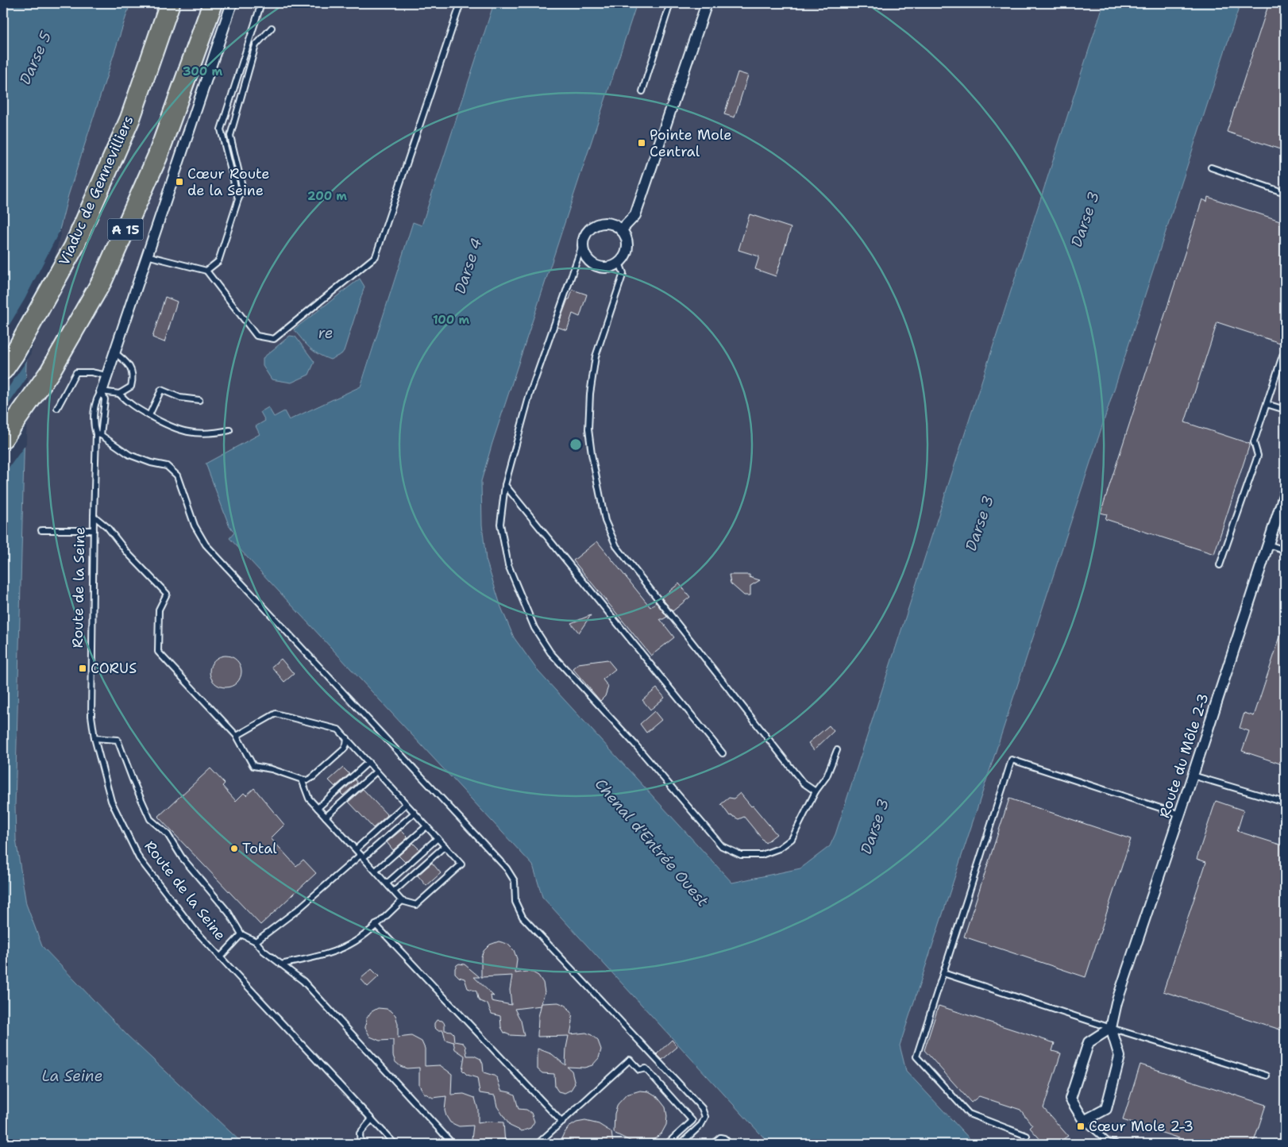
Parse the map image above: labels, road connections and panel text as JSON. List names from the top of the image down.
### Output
{
  "streets": {
    "highway": ["Viaduc de Gennevilliers", "A 15"],
    "street": ["Route de la Seine", "Route du Môle 2-3"]
  },
  "water": [
    "Darse 5",
    "Darse 3",
    "Darse 4",
    "re",
    "Chenal d'Entrée Ouest",
    "La Seine"
  ],
  "places": {
    "transit": [
      "Pointe Mole Central",
      "Cœur Route de la Seine",
      "CORUS",
      "Cœur Mole 2-3"
    ],
    "other": ["Total"]
  },
  "rings": ["300 m", "200 m", "100 m"]
}
